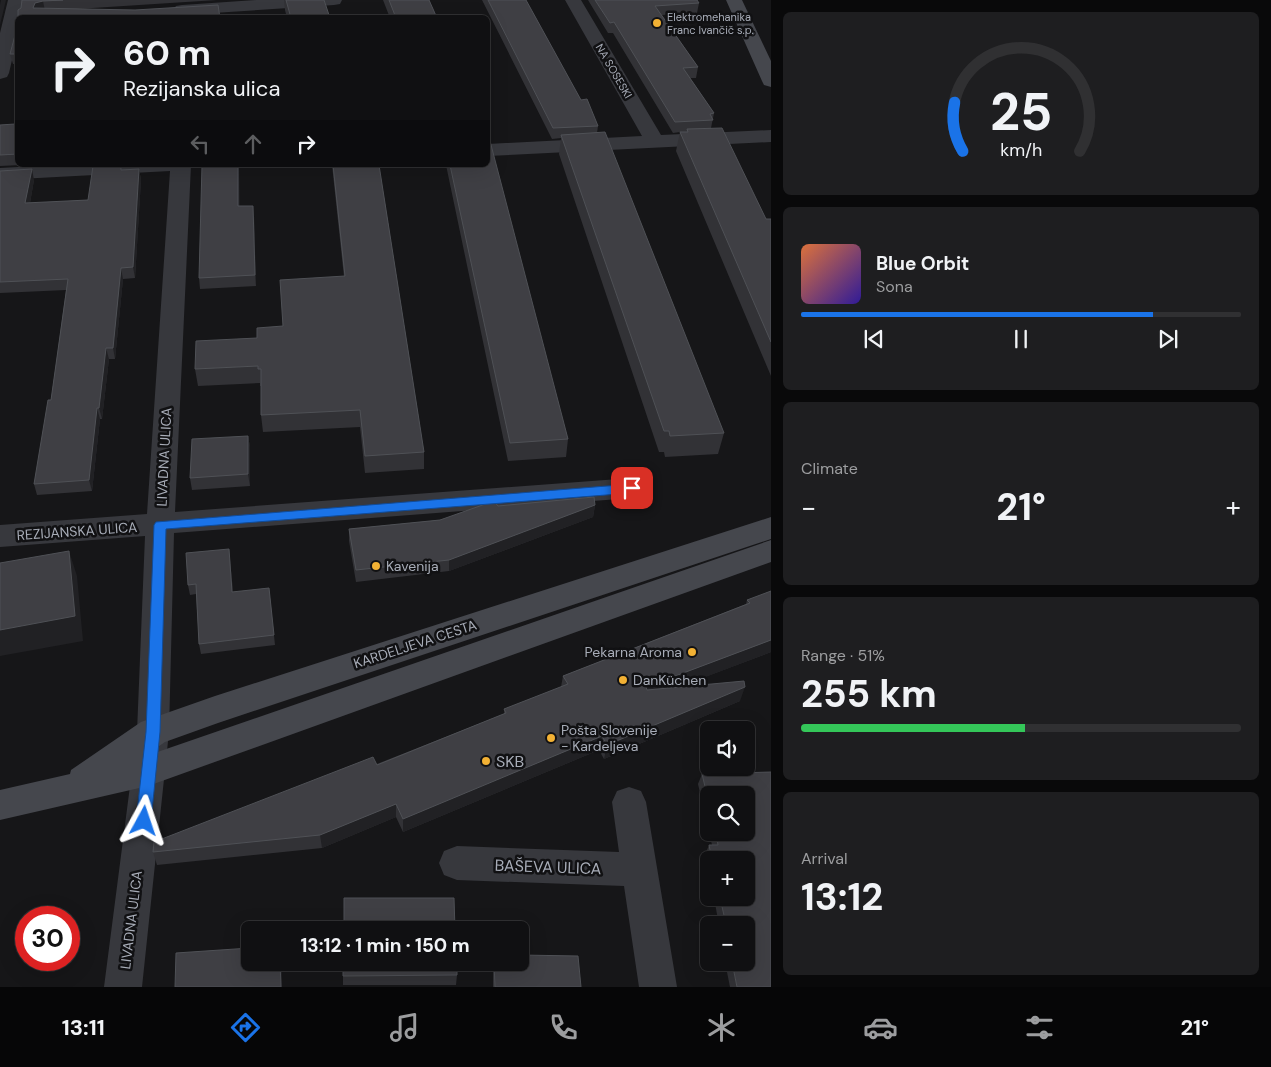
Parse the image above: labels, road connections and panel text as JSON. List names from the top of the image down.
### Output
{
  "streets": {
    "street": [
      "NA SOSESKI",
      "LIVADNA ULICA",
      "REZIJANSKA ULICA",
      "KARDELJEVA CESTA",
      "BAŠEVA ULICA"
    ]
  },
  "crossings": [
    ["LIVADNA ULICA", "REZIJANSKA ULICA"],
    ["LIVADNA ULICA", "KARDELJEVA CESTA"]
  ],
  "places": [
    "Elektromehanika Franc Ivančič s.p.",
    "Kavenija",
    "Pekarna Aroma",
    "DanKüchen",
    "Pošta Slovenije - Kardeljeva",
    "SKB"
  ],
  "page": {
    "turn": ["60 m", "Rezijanska ulica"],
    "song": ["Blue Orbit", "Sona"],
    "tile": [
      "Climate",
      ["Range · 51%", "255 km"],
      ["Arrival", "13:12"]
    ],
    "heat": ["−", "21°", "+"],
    "map_buttons": ["+", "−"],
    "limit": "30",
    "trip": "13:12 · 1 min · 150 m",
    "tabs": ["13:11", "21°"],
    "gauge": ["25", "km/h"]
  }
}
